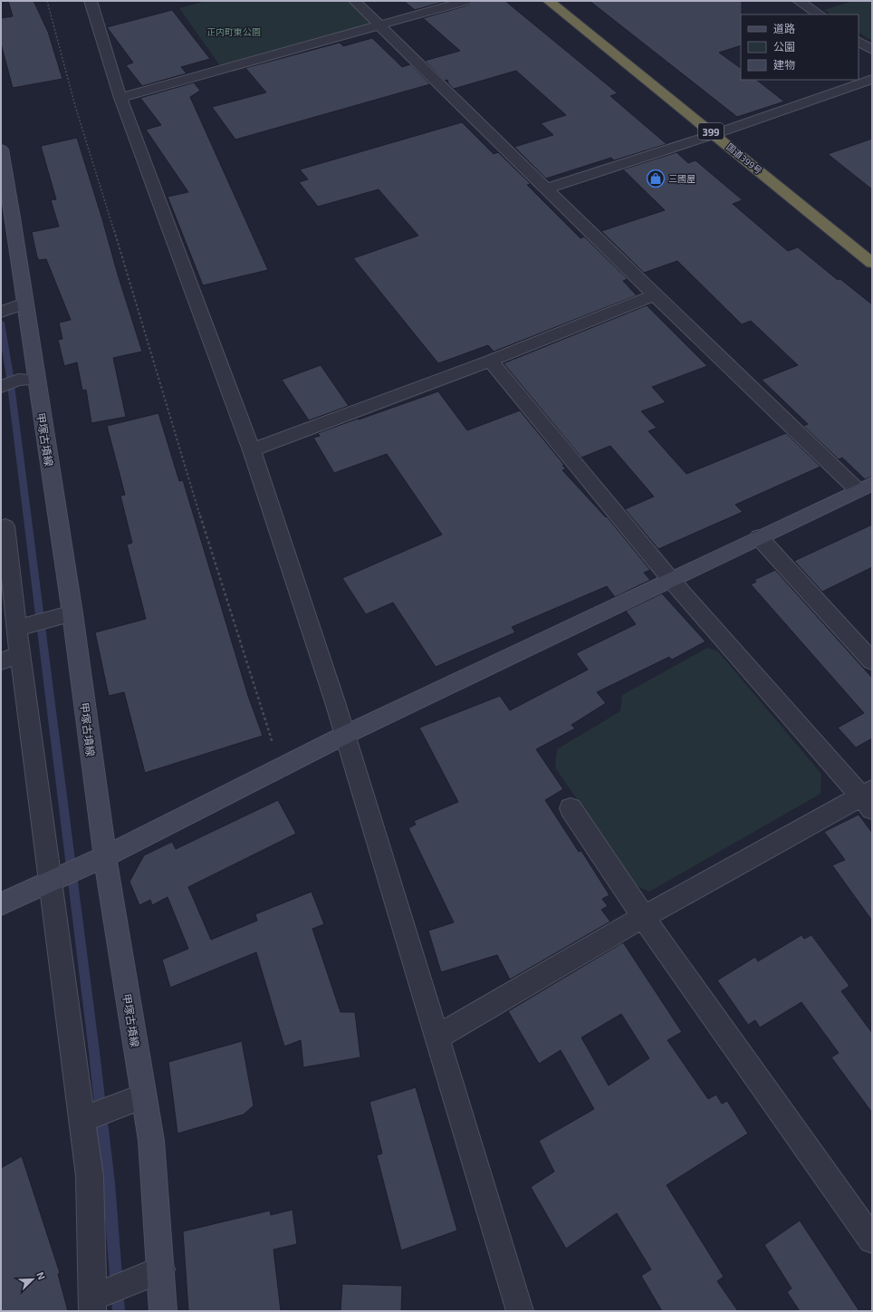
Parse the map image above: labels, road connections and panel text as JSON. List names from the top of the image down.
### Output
{
  "streets": {
    "highway": ["399", "国道399号"],
    "main road": ["甲塚古墳線"]
  },
  "parks": ["正内町東公園"],
  "places": {
    "shop": ["三國屋"]
  },
  "legend": ["道路", "公園", "建物"],
  "north": "top right"
}
